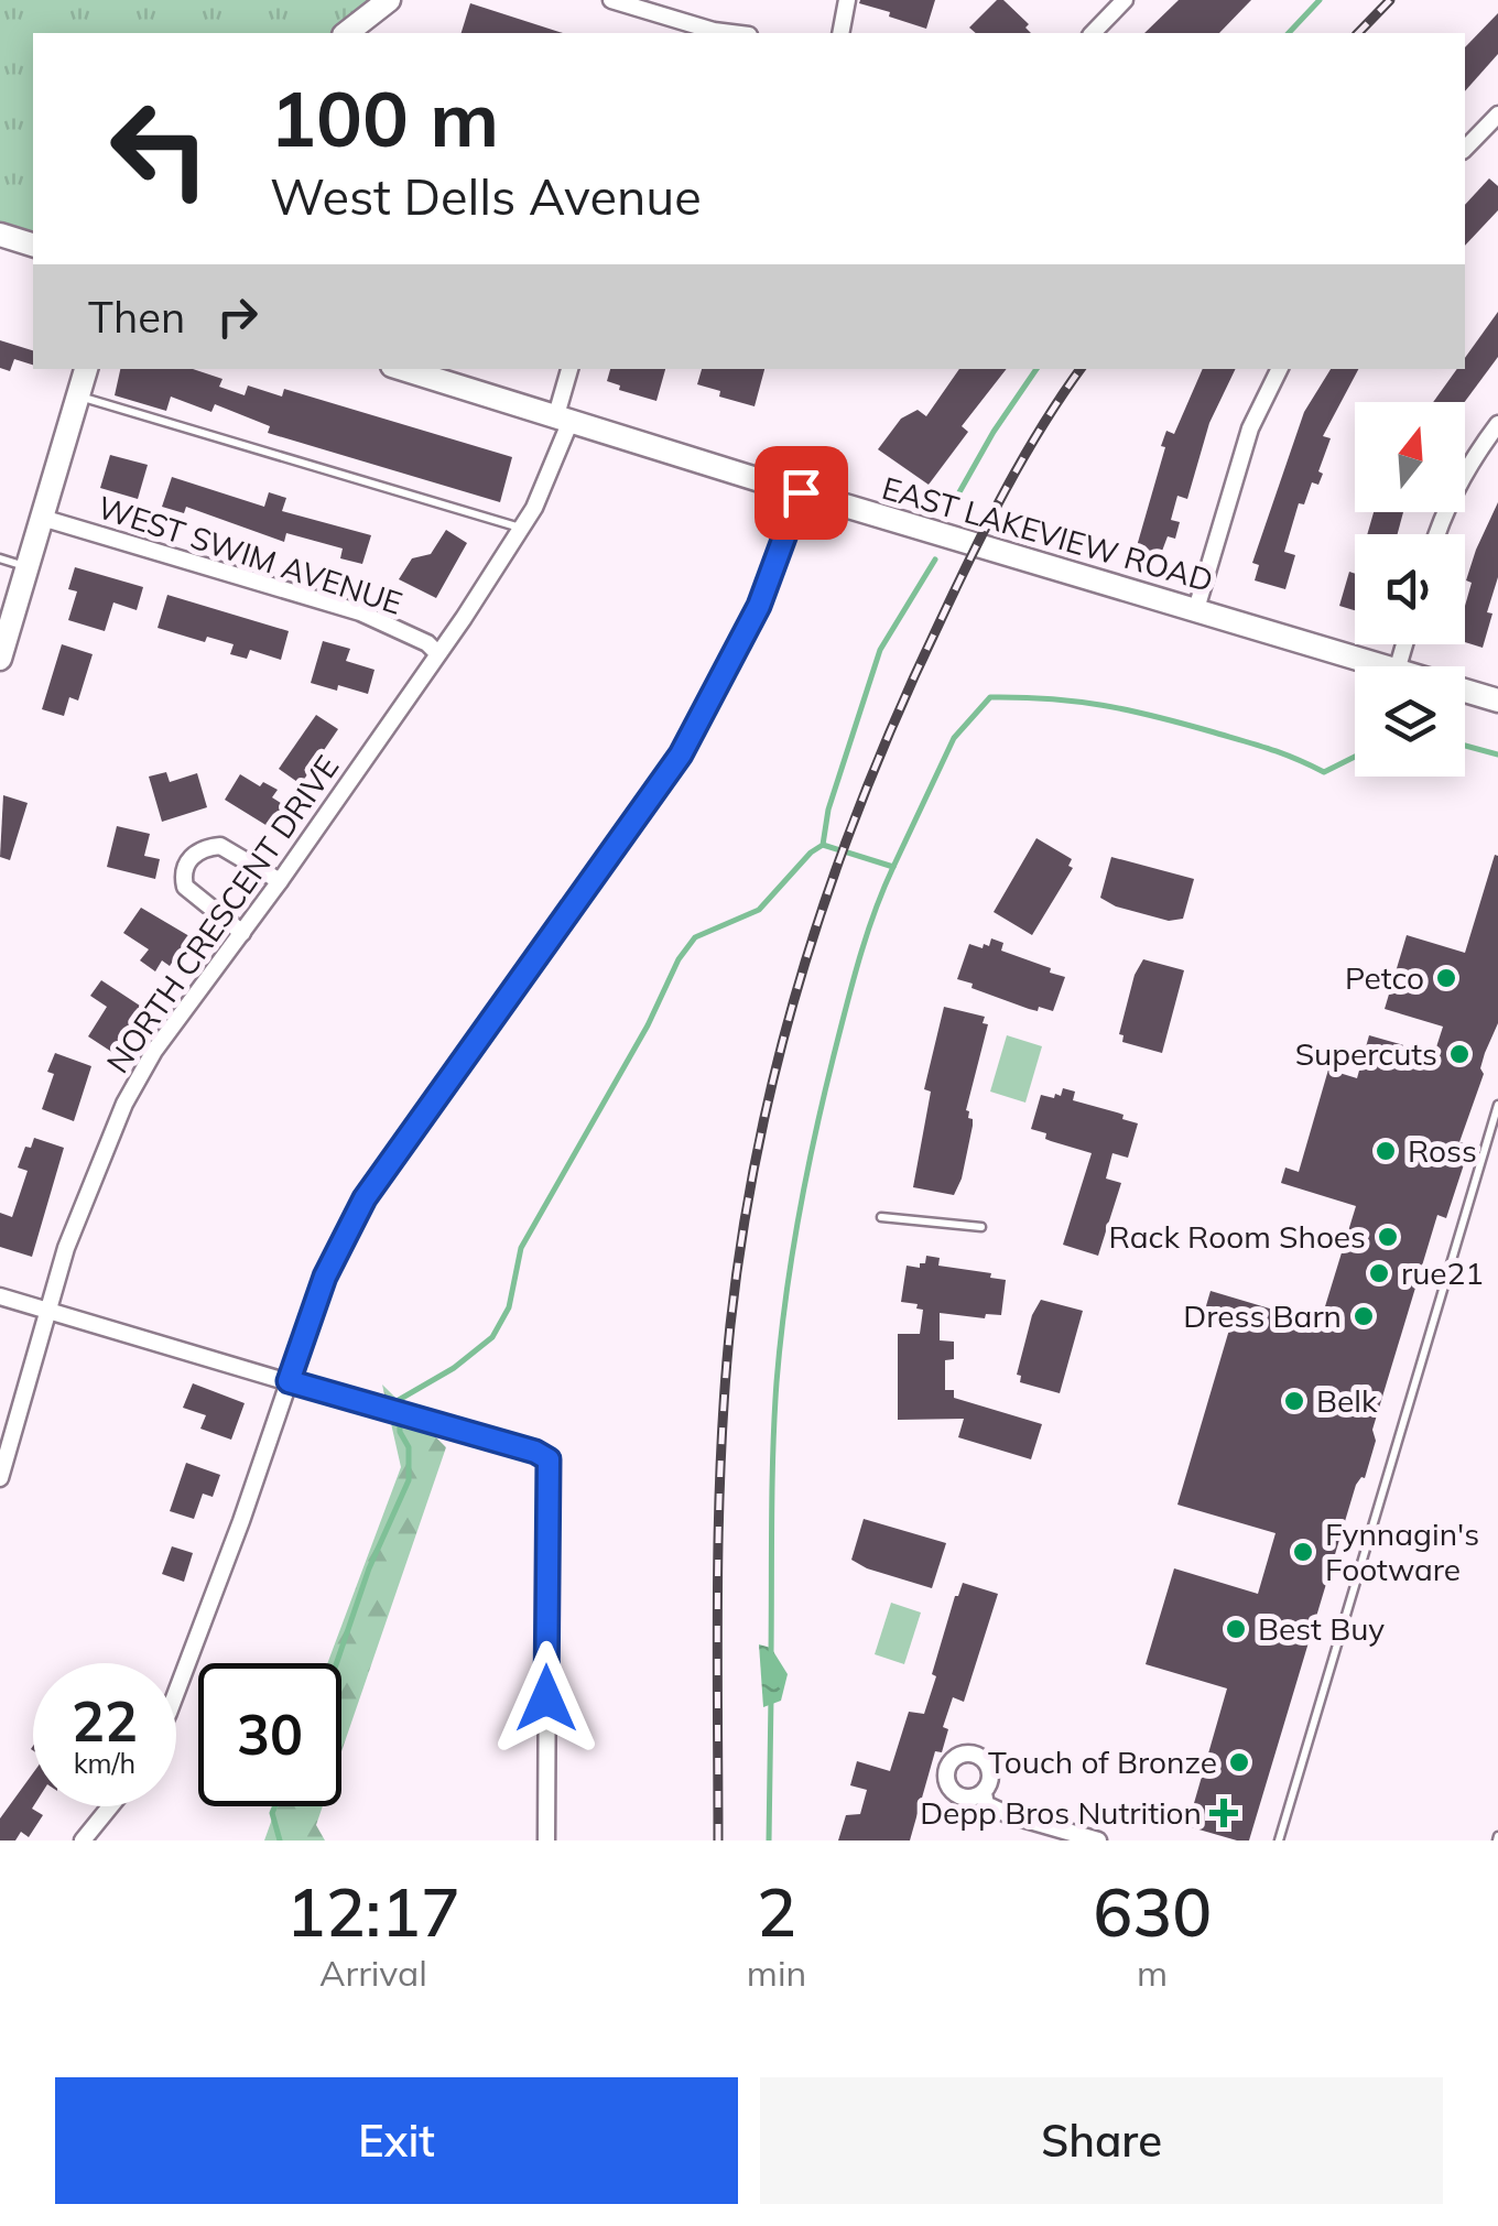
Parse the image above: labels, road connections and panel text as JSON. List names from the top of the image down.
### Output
{
  "streets": {
    "main road": ["EAST LAKEVIEW ROAD"],
    "street": ["WEST SWIM AVENUE", "NORTH CRESCENT DRIVE"]
  },
  "crossings": [
    ["EAST LAKEVIEW ROAD", "NORTH CRESCENT DRIVE"],
    ["WEST SWIM AVENUE", "NORTH CRESCENT DRIVE"]
  ],
  "places": {
    "other": [
      "Petco",
      "Supercuts",
      "Ross",
      "Rack Room Shoes",
      "rue21",
      "Dress Barn",
      "Belk",
      "Fynnagin's Footware",
      "Best Buy",
      "Touch of Bronze"
    ],
    "health": ["Depp Bros Nutrition"]
  },
  "north": "top",
  "page": {
    "turn": ["100 m", "West Dells Avenue"],
    "then": "Then",
    "speed": "22 km/h",
    "limit": "30",
    "eta": [
      "12:17",
      "Arrival",
      "2",
      "min",
      "630",
      "m"
    ],
    "buttons": ["Exit", "Share"]
  }
}
